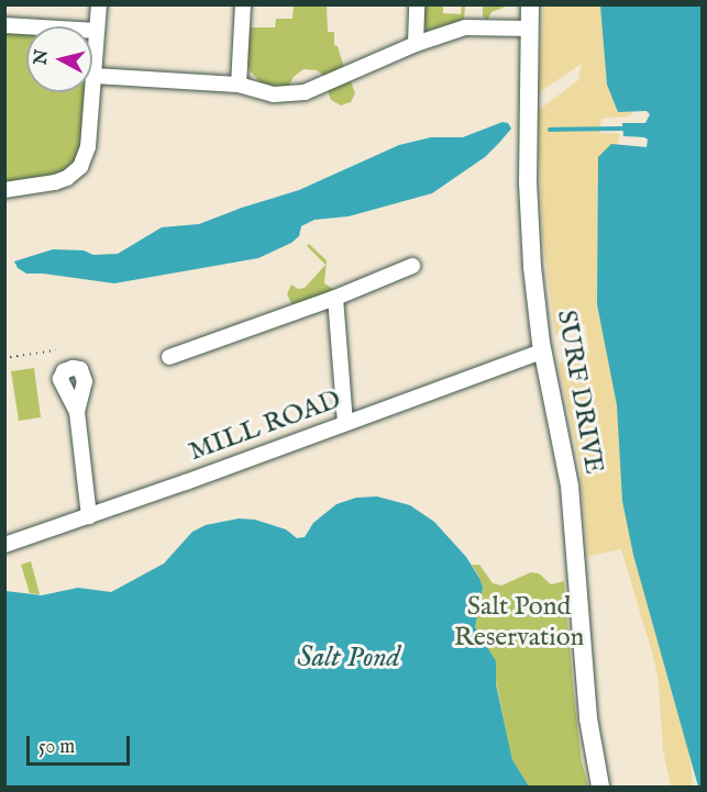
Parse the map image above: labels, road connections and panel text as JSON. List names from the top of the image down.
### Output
{
  "streets": {
    "main road": ["SURF DRIVE"],
    "street": ["MILL ROAD"]
  },
  "crossings": [
    ["SURF DRIVE", "MILL ROAD"]
  ],
  "water": ["Salt Pond"],
  "parks": ["Salt Pond Reservation"],
  "scale_bar": "50 m",
  "north": "left"
}
